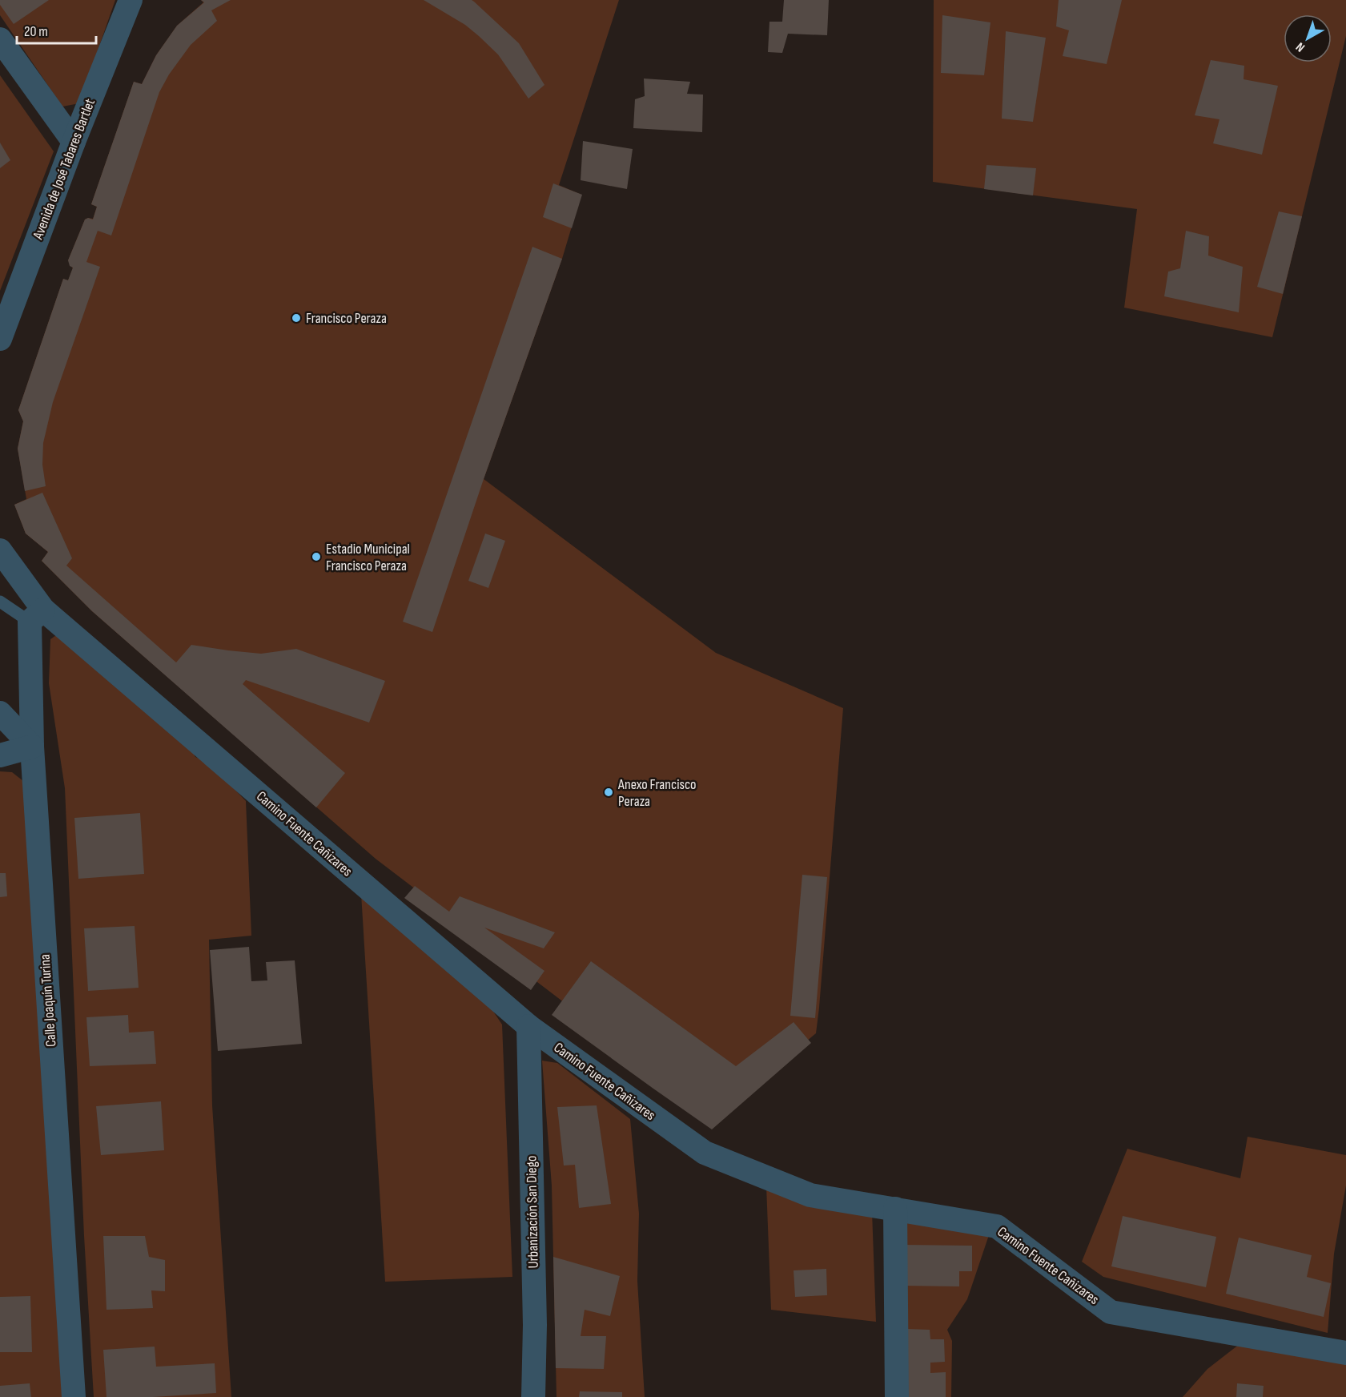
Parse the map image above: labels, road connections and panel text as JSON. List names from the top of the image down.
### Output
{
  "streets": {
    "street": [
      "Avenida de José Tabares Bartlet",
      "Camino Fuente Cañizares",
      "Calle Joaquín Turina",
      "Urbanización San Diego"
    ]
  },
  "crossings": [
    ["Camino Fuente Cañizares", "Calle Joaquín Turina"],
    ["Camino Fuente Cañizares", "Urbanización San Diego"]
  ],
  "places": ["Francisco Peraza", "Estadio Municipal Francisco Peraza", "Anexo Francisco Peraza"],
  "scale_bar": "20 m",
  "north": "bottom left"
}
